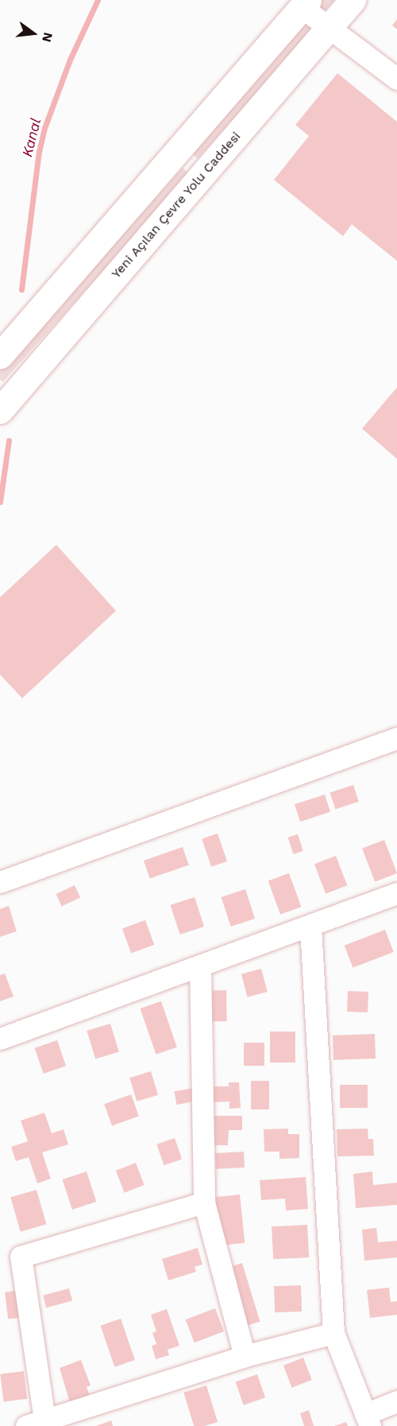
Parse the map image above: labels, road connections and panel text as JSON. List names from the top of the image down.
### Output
{
  "streets": {
    "main road": ["Yeni Açılan Çevre Yolu Caddesi"]
  },
  "water": ["Kanal"],
  "north": "right"
}
